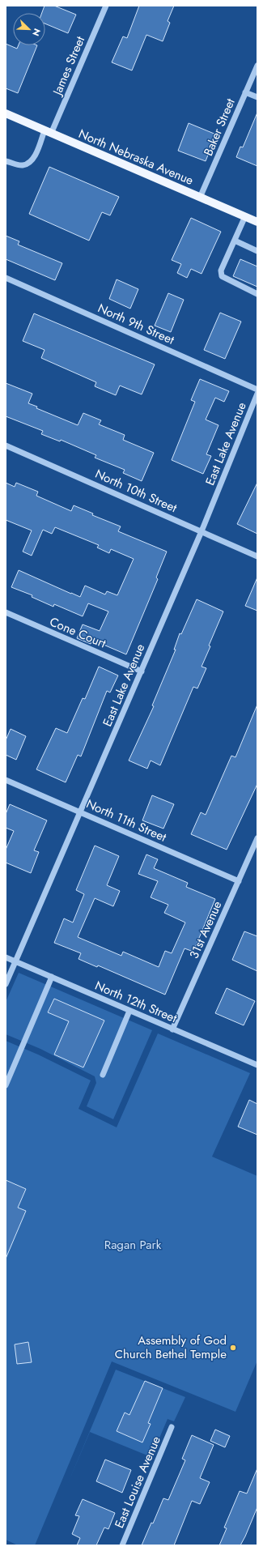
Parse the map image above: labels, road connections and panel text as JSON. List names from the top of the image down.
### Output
{
  "streets": {
    "main road": ["North Nebraska Avenue"],
    "street": [
      "James Street",
      "Baker Street",
      "North 9th Street",
      "East Lake Avenue",
      "North 10th Street",
      "Cone Court",
      "North 11th Street",
      "31st Avenue",
      "North 12th Street",
      "East Louise Avenue"
    ]
  },
  "crossings": [
    ["James Street", "North Nebraska Avenue"],
    ["Baker Street", "North Nebraska Avenue"],
    ["East Lake Avenue", "North 10th Street"],
    ["East Lake Avenue", "Cone Court"],
    ["East Lake Avenue", "North 11th Street"],
    ["East Lake Avenue", "North 12th Street"],
    ["North 11th Street", "31st Avenue"],
    ["31st Avenue", "North 12th Street"]
  ],
  "parks": ["Ragan Park"],
  "places": ["Assembly of God Church Bethel Temple"],
  "north": "bottom right"
}
